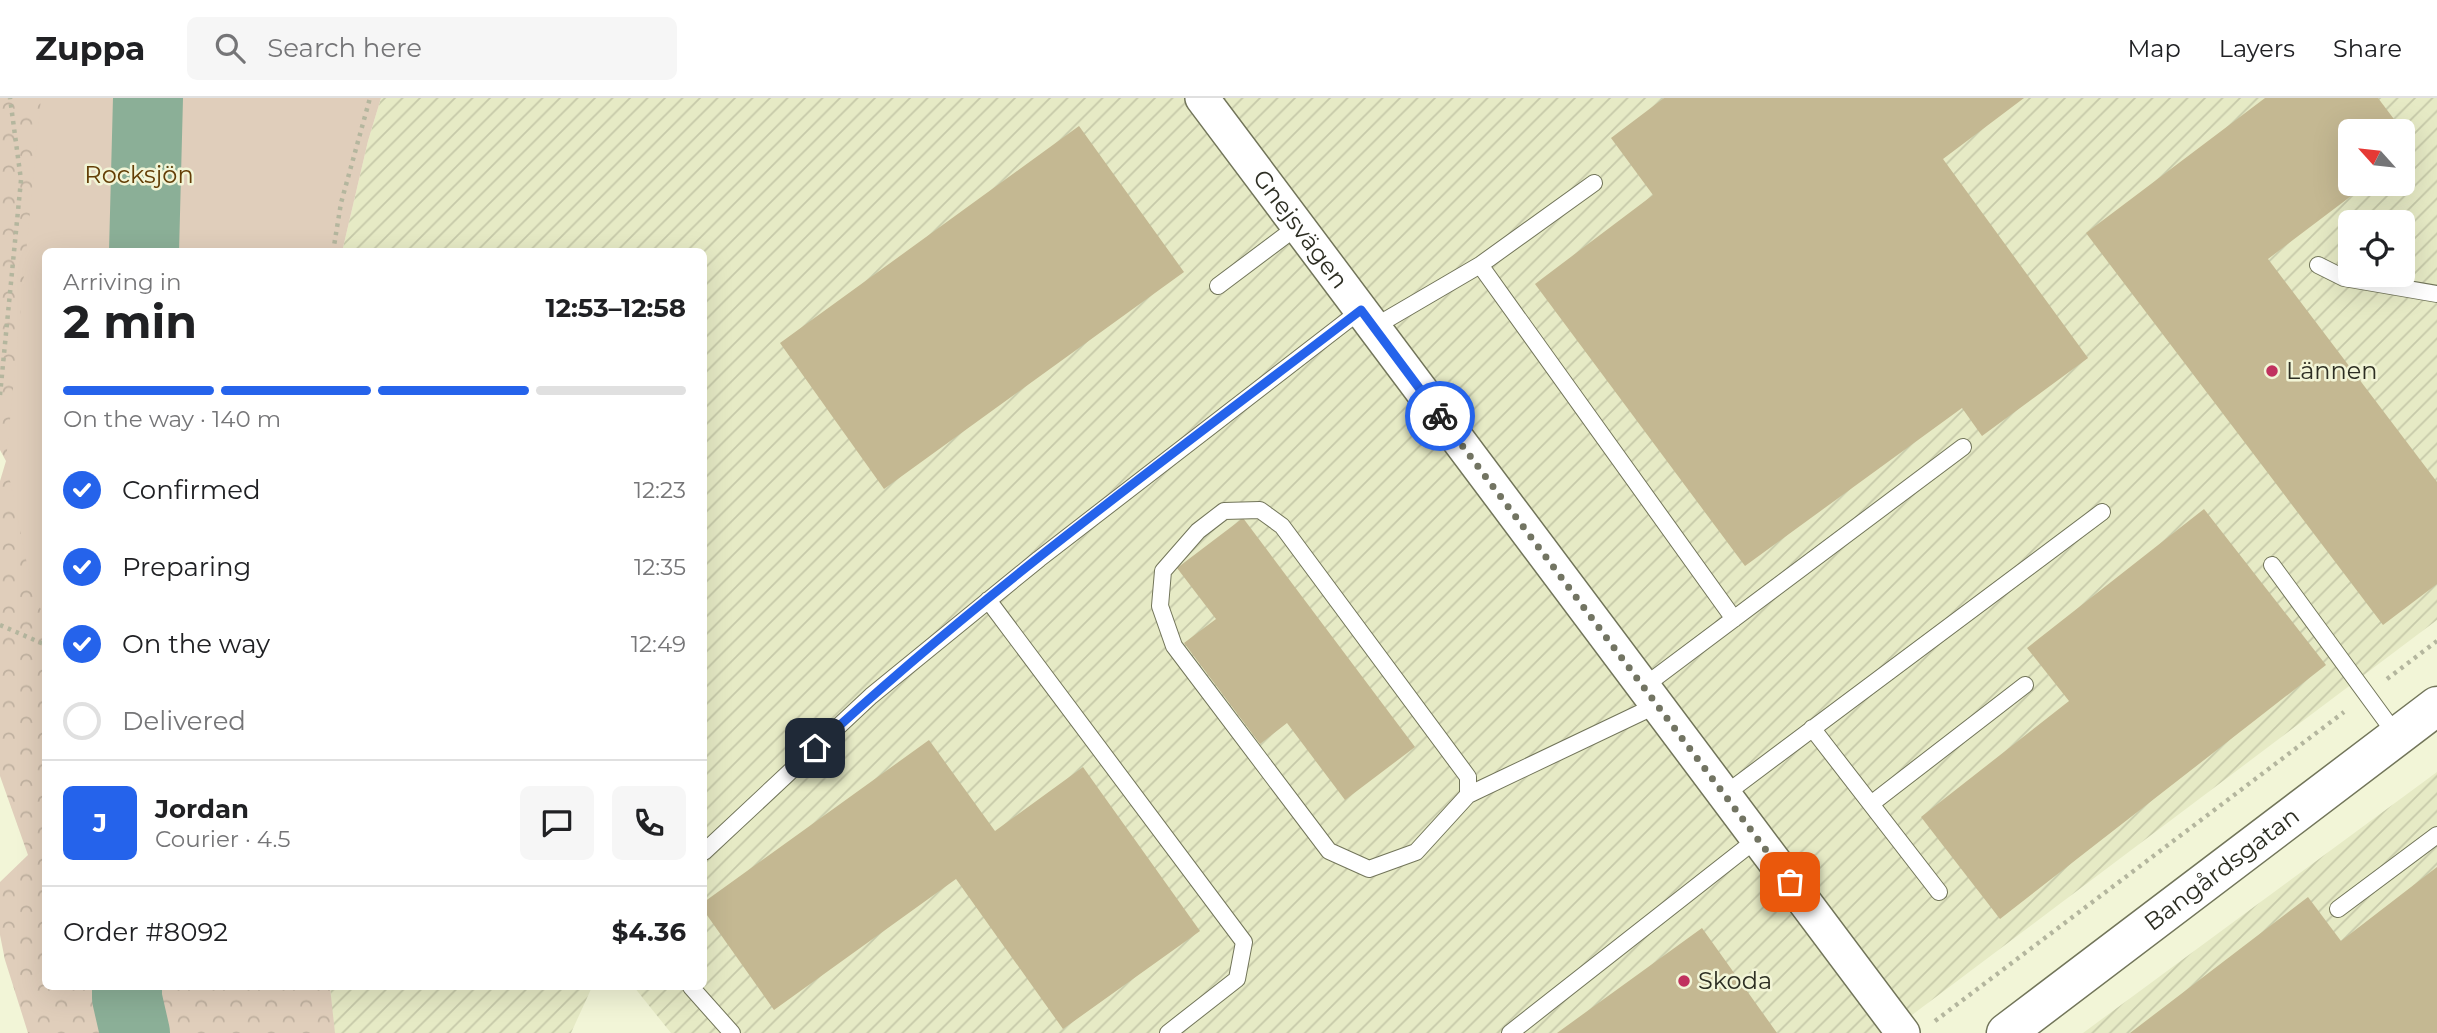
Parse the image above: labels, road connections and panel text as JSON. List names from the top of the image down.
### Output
{
  "streets": {
    "main road": ["Bangårdsgatan"],
    "street": ["Gnejsvägen"]
  },
  "parks": ["Rocksjön"],
  "places": ["Lännen", "Skoda"],
  "north": "top left",
  "page": {
    "header": "Zuppa",
    "search": "Search here",
    "nav": ["Map", "Layers", "Share"],
    "heading": ["2 min", "Arriving in", "12:53–12:58"],
    "panel": [
      "Jordan",
      "Courier · 4.5",
      "Order #8092",
      "$4.36"
    ],
    "bar": "On the way · 140 m",
    "list": [
      ["Confirmed", "12:23"],
      ["Preparing", "12:35"],
      ["On the way", "12:49"],
      "Delivered"
    ],
    "round": "J"
  }
}
